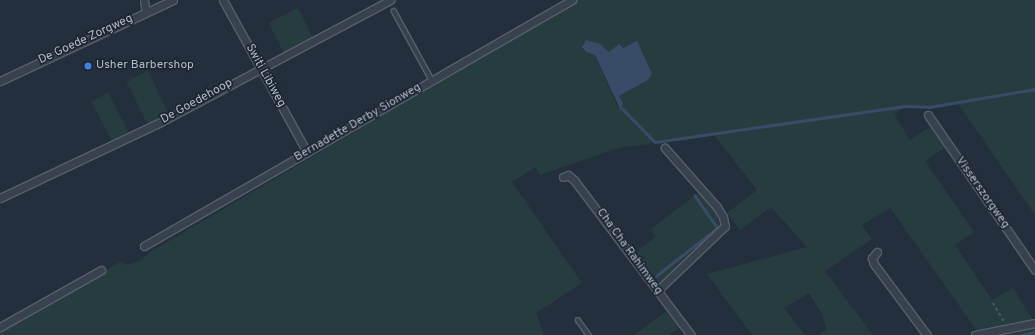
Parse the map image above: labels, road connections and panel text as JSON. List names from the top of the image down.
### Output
{
  "streets": {
    "street": [
      "De Goede Zorgweg",
      "Switi Libiweg",
      "De Goedehoop",
      "Bernadette Derby Sionweg",
      "Visserszorgweg",
      "Cha Cha Rahimweg"
    ]
  },
  "crossings": [
    ["Switi Libiweg", "De Goedehoop"],
    ["Switi Libiweg", "Bernadette Derby Sionweg"]
  ],
  "places": ["Usher Barbershop"]
}
